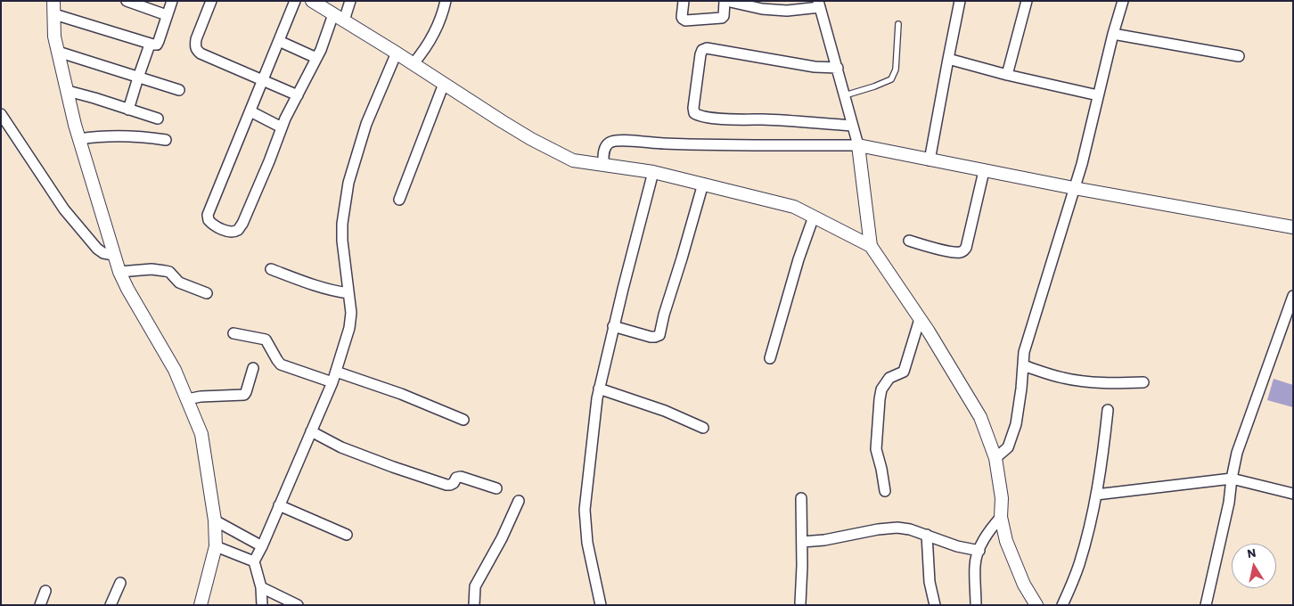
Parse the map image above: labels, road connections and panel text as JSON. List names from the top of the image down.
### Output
{
  "north": "top"
}
